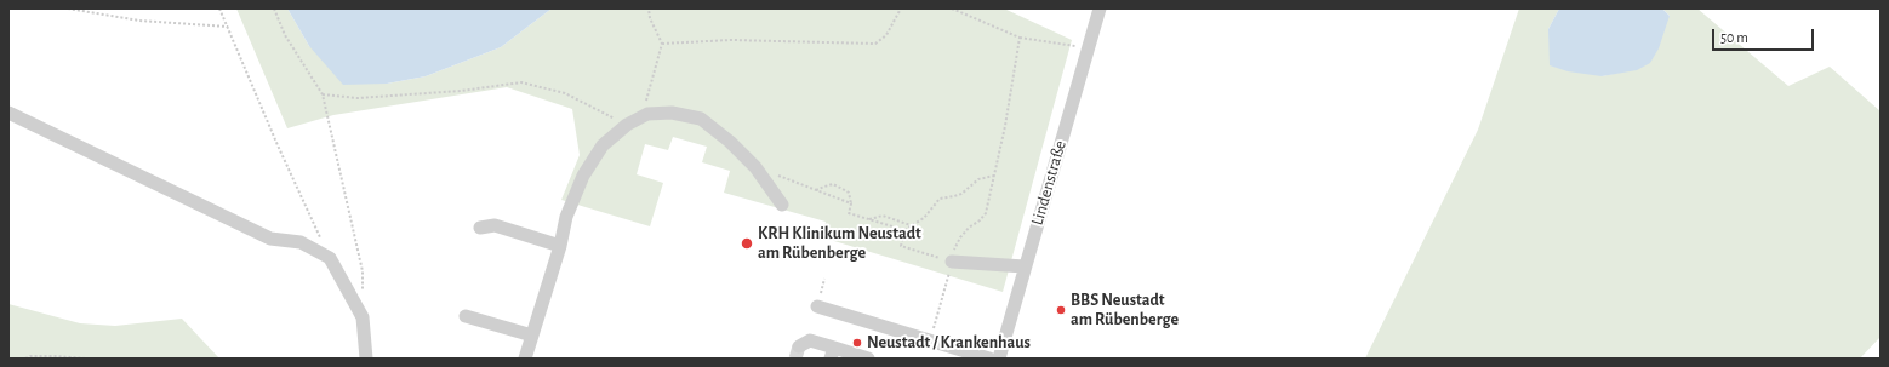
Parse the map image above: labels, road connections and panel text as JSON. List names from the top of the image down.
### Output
{
  "streets": {
    "street": ["Lindenstraße"]
  },
  "places": ["KRH Klinikum Neustadt am Rübenberge", "BBS Neustadt am Rübenberge", "Neustadt / Krankenhaus"],
  "scale_bar": "50 m"
}
